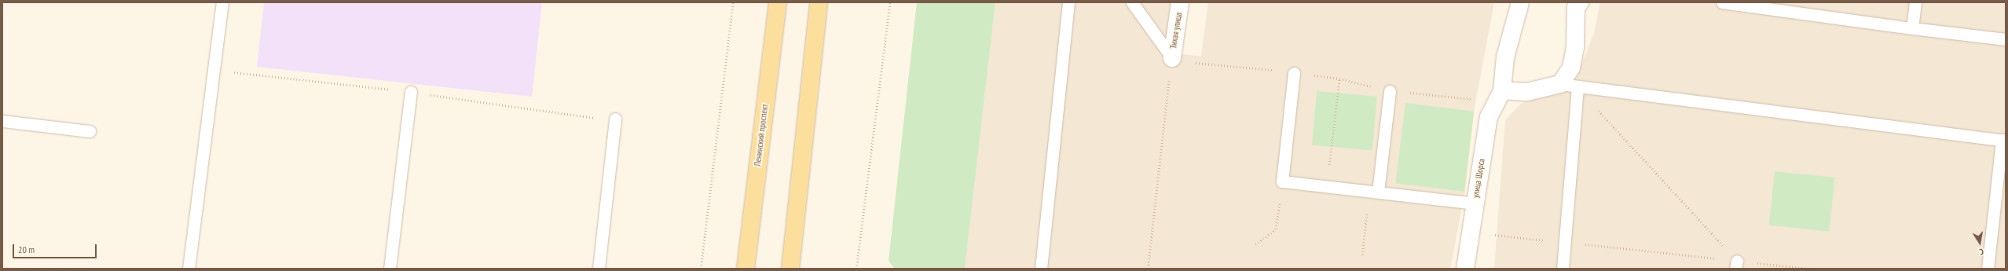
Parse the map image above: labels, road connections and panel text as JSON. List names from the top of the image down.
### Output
{
  "streets": {
    "main road": ["Ленинский проспект"],
    "street": ["Тихая улица", "улица Щорса"]
  },
  "scale_bar": "20 m",
  "north": "bottom"
}
